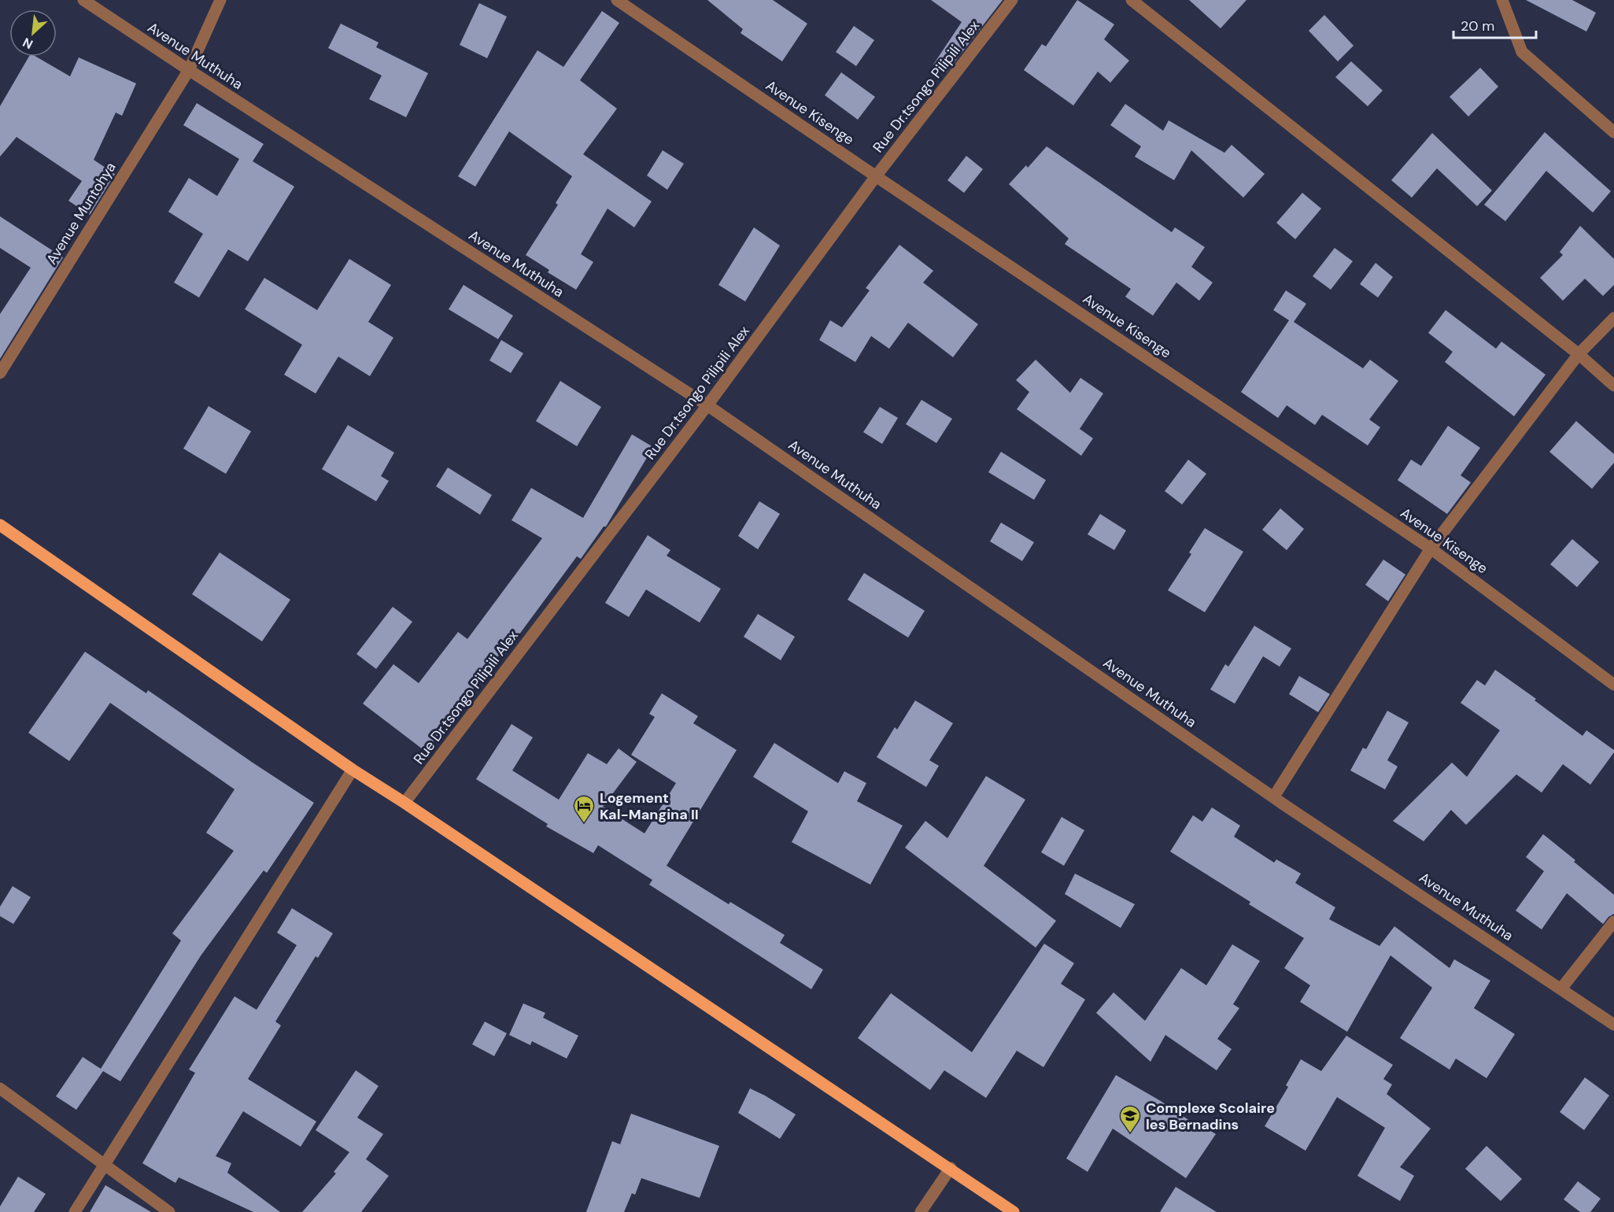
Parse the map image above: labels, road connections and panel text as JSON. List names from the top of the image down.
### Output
{
  "streets": {
    "street": [
      "Avenue Muthuha",
      "Rue Dr.tsongo Pilipili Alex",
      "Avenue Kisenge",
      "Avenue Muntohya"
    ]
  },
  "crossings": [
    ["Avenue Muthuha", "Rue Dr.tsongo Pilipili Alex"],
    ["Avenue Muthuha", "Avenue Muntohya"],
    ["Rue Dr.tsongo Pilipili Alex", "Avenue Kisenge"]
  ],
  "places": {
    "hotel": ["Logement Kal-Mangina II"],
    "school or university": ["Complexe Scolaire les Bernadins"]
  },
  "scale_bar": "20 m",
  "north": "bottom left"
}
